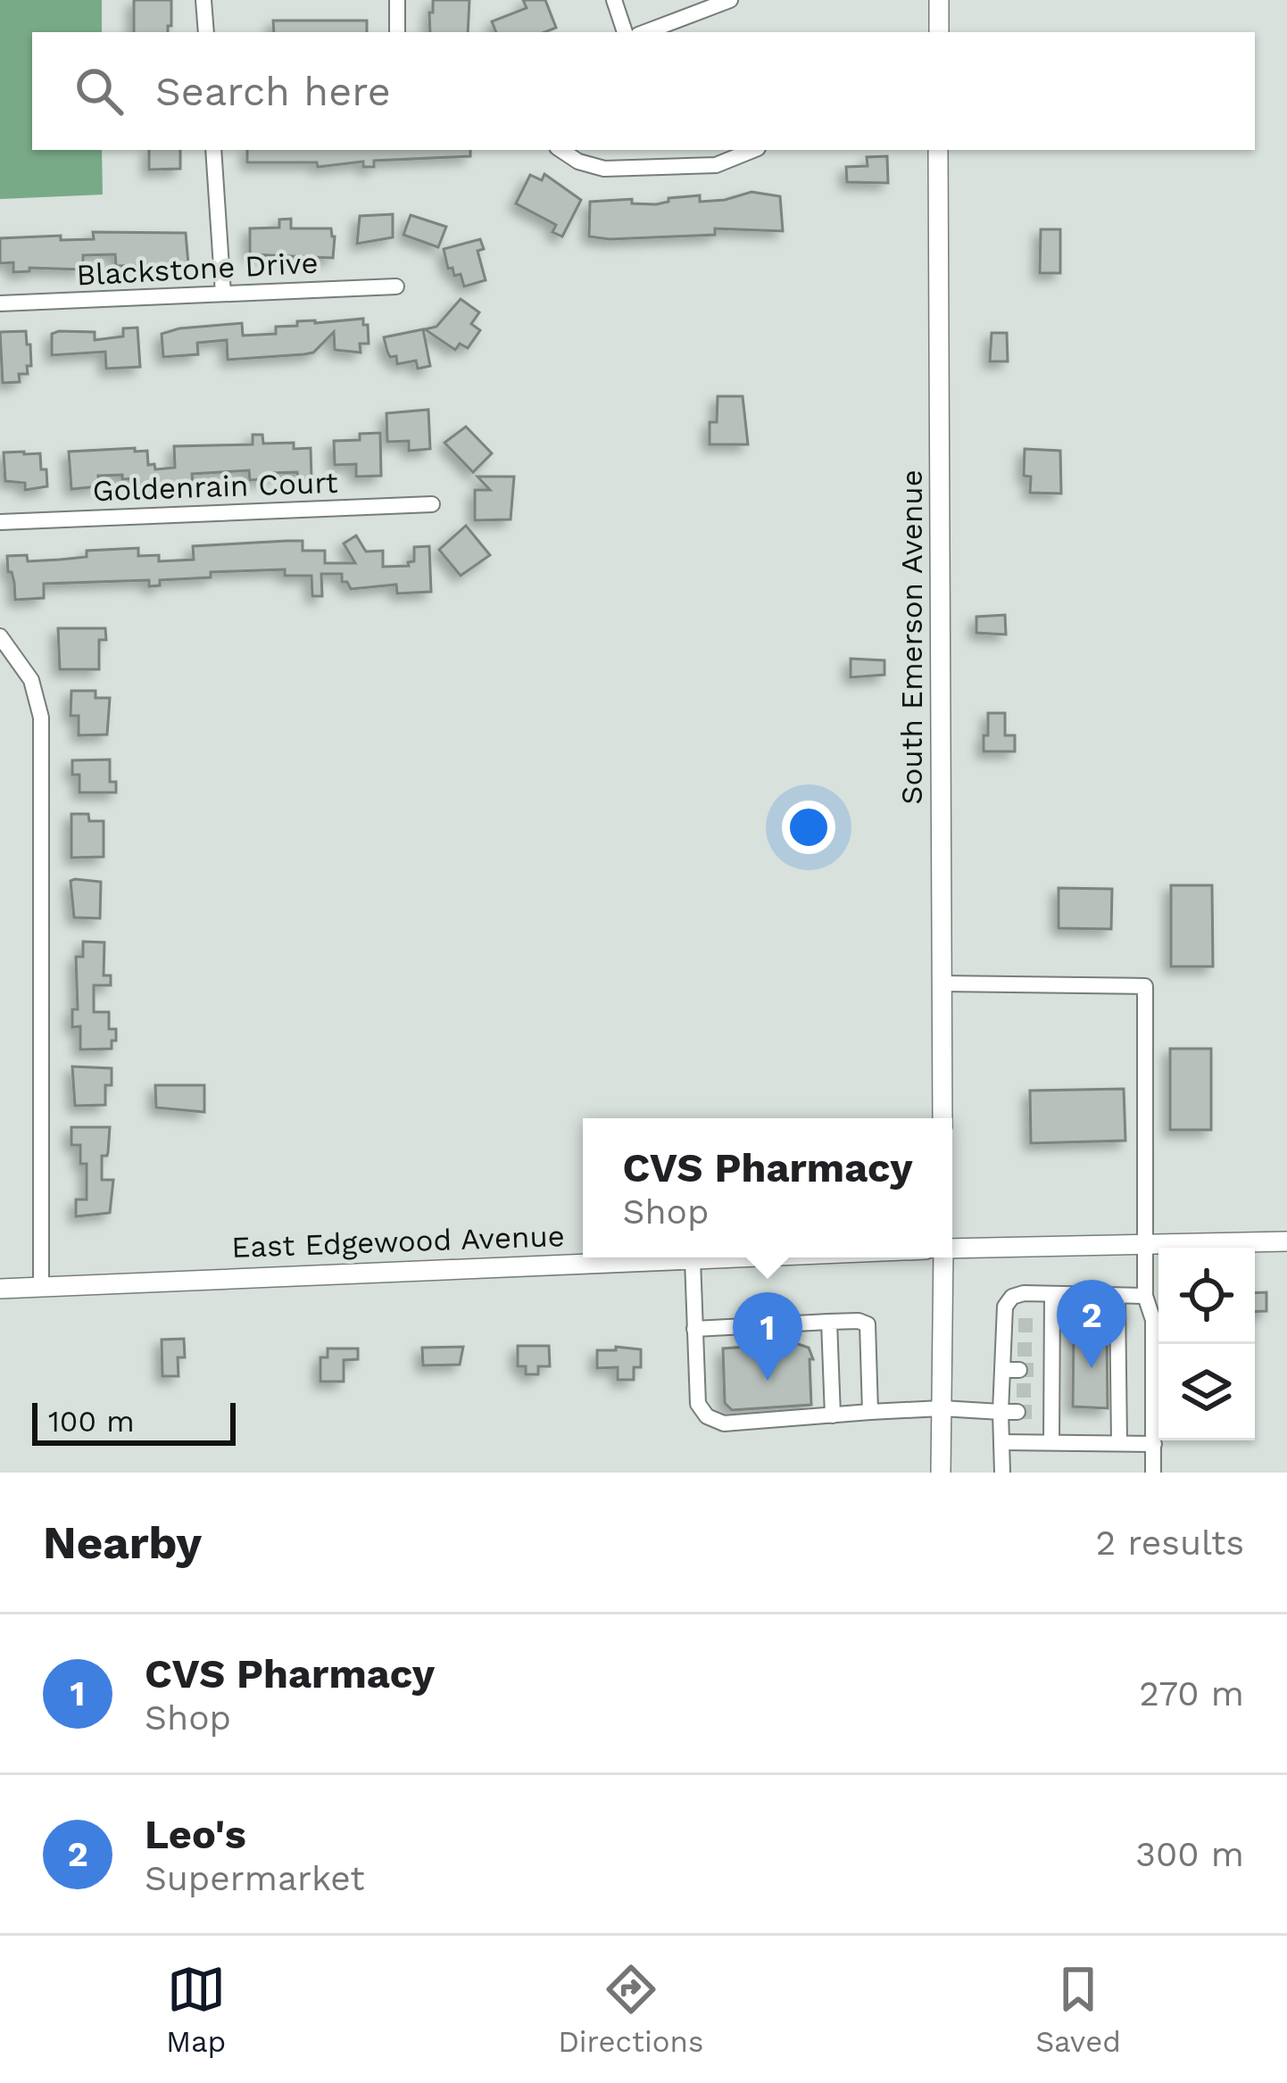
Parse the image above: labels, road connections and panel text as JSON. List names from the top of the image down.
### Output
{
  "streets": {
    "main road": ["South Emerson Avenue", "East Edgewood Avenue"],
    "street": ["Blackstone Drive", "Goldenrain Court"]
  },
  "scale_bar": "100 m",
  "page": {
    "search": "Search here",
    "popup": ["CVS Pharmacy", "Shop"],
    "pins": ["2", "1"],
    "scale": "100 m",
    "heading": ["Nearby", "2 results"],
    "list": [
      {
        "mark": "1",
        "name": "CVS Pharmacy",
        "note": "Shop",
        "value": "270 m"
      },
      {
        "mark": "2",
        "name": "Leo's",
        "note": "Supermarket",
        "value": "300 m"
      }
    ],
    "nav": ["Map", "Directions", "Saved"]
  }
}
